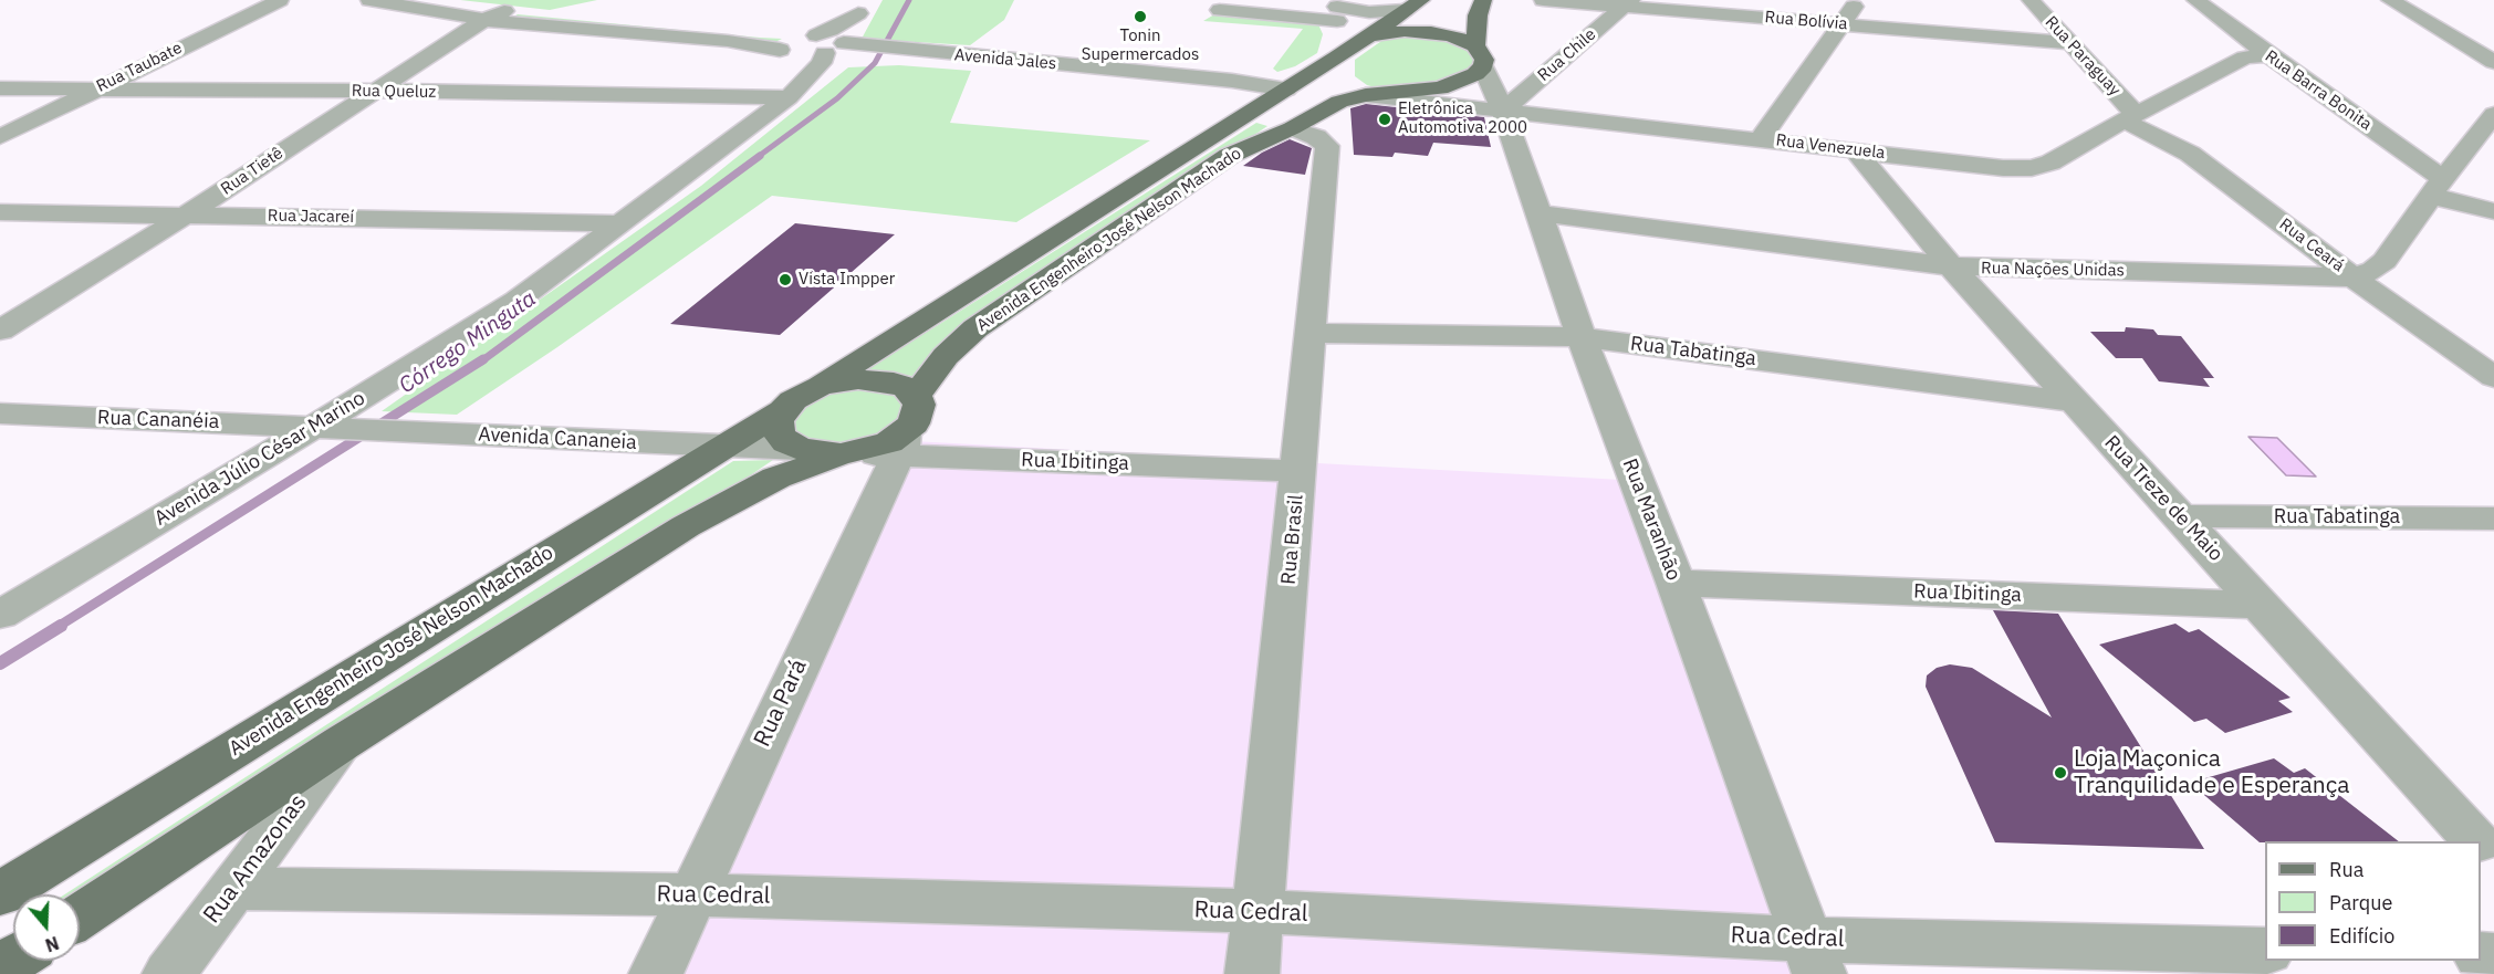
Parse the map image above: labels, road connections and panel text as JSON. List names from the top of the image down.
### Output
{
  "streets": {
    "main road": ["Avenida Engenheiro José Nelson Machado"],
    "street": [
      "Rua Bolívia",
      "Rua Chile",
      "Rua Paraguay",
      "Avenida Jales",
      "Rua Taubate",
      "Rua Barra Bonita",
      "Rua Queluz",
      "Rua Venezuela",
      "Rua Tietê",
      "Rua Jacareí",
      "Rua Ceará",
      "Rua Nações Unidas",
      "Rua Tabatinga",
      "Rua Cananéia",
      "Avenida Cananeia",
      "Avenida Júlio César Marino",
      "Rua Ibitinga",
      "Rua Treze de Maio",
      "Rua Maranhão",
      "Rua Brasil",
      "Rua Pará",
      "Rua Amazonas",
      "Rua Cedral"
    ]
  },
  "crossings": [
    ["Rua Bolívia", "Rua Chile"],
    ["Rua Bolívia", "Rua Paraguay"],
    ["Rua Chile", "Rua Venezuela"],
    ["Rua Chile", "Rua Maranhão"],
    ["Rua Paraguay", "Rua Venezuela"],
    ["Rua Paraguay", "Rua Ceará"],
    ["Avenida Jales", "Avenida Engenheiro José Nelson Machado"],
    ["Avenida Jales", "Avenida Júlio César Marino"],
    ["Rua Taubate", "Rua Queluz"],
    ["Rua Barra Bonita", "Rua Venezuela"],
    ["Rua Barra Bonita", "Rua Nações Unidas"],
    ["Rua Queluz", "Rua Tietê"],
    ["Rua Queluz", "Avenida Júlio César Marino"],
    ["Rua Venezuela", "Avenida Engenheiro José Nelson Machado"],
    ["Rua Venezuela", "Rua Ceará"],
    ["Rua Venezuela", "Rua Treze de Maio"],
    ["Rua Venezuela", "Rua Maranhão"],
    ["Rua Tietê", "Rua Jacareí"],
    ["Rua Jacareí", "Avenida Júlio César Marino"],
    ["Avenida Engenheiro José Nelson Machado", "Avenida Cananeia"],
    ["Avenida Engenheiro José Nelson Machado", "Rua Maranhão"],
    ["Avenida Engenheiro José Nelson Machado", "Rua Brasil"],
    ["Rua Ceará", "Rua Nações Unidas"],
    ["Rua Nações Unidas", "Rua Treze de Maio"],
    ["Rua Nações Unidas", "Rua Maranhão"],
    ["Rua Tabatinga", "Rua Treze de Maio"],
    ["Rua Tabatinga", "Rua Maranhão"],
    ["Rua Tabatinga", "Rua Brasil"],
    ["Rua Cananéia", "Avenida Cananeia"],
    ["Rua Cananéia", "Avenida Júlio César Marino"],
    ["Avenida Cananeia", "Avenida Júlio César Marino"],
    ["Rua Ibitinga", "Rua Treze de Maio"],
    ["Rua Ibitinga", "Rua Maranhão"],
    ["Rua Ibitinga", "Rua Brasil"],
    ["Rua Ibitinga", "Rua Pará"],
    ["Rua Maranhão", "Rua Cedral"],
    ["Rua Brasil", "Rua Cedral"],
    ["Rua Pará", "Rua Cedral"],
    ["Rua Amazonas", "Rua Cedral"]
  ],
  "water": ["Córrego Minguta"],
  "places": [
    "Tonin Supermercados",
    "Eletrônica Automotiva 2000",
    "Vista Impper",
    "Loja Maçonica Tranquilidade e Esperança"
  ],
  "legend": ["Rua", "Parque", "Edifício"],
  "north": "bottom"
}
